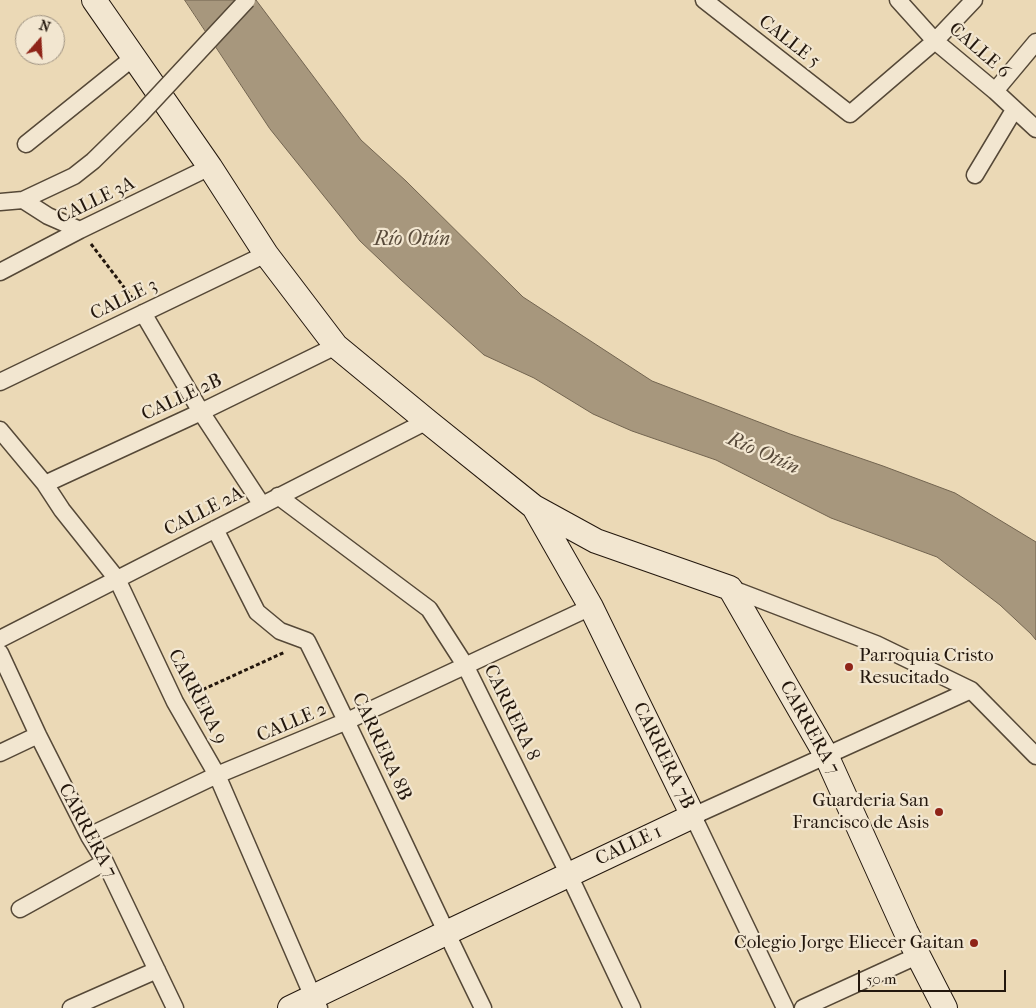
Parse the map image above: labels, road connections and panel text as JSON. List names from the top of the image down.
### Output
{
  "streets": {
    "main road": ["CARRERA 7", "CARRERA 7B", "CALLE 1"],
    "street": [
      "CALLE 5",
      "CALLE 6",
      "CALLE 3A",
      "CALLE 3",
      "CALLE 2B",
      "CALLE 2A",
      "CARRERA 9",
      "CARRERA 8",
      "CALLE 2",
      "CARRERA 8B"
    ]
  },
  "crossings": [
    ["CALLE 5", "CALLE 6"],
    ["CALLE 2B", "CARRERA 9"],
    ["CALLE 2A", "CARRERA 9"],
    ["CALLE 2A", "CARRERA 8"],
    ["CARRERA 9", "CALLE 2"],
    ["CARRERA 9", "CALLE 1"],
    ["CARRERA 8", "CALLE 2"],
    ["CARRERA 8", "CALLE 1"],
    ["CALLE 2", "CARRERA 7"],
    ["CALLE 2", "CARRERA 8B"],
    ["CALLE 2", "CARRERA 7B"],
    ["CARRERA 7", "CALLE 1"],
    ["CARRERA 8B", "CALLE 1"],
    ["CARRERA 7B", "CALLE 1"]
  ],
  "water": ["Río Otún"],
  "places": ["Parroquia Cristo Resucitado", "Guarderia San Francisco de Asis", "Colegio Jorge Eliecer Gaitan"],
  "scale_bar": "50 m",
  "north": "top"
}
